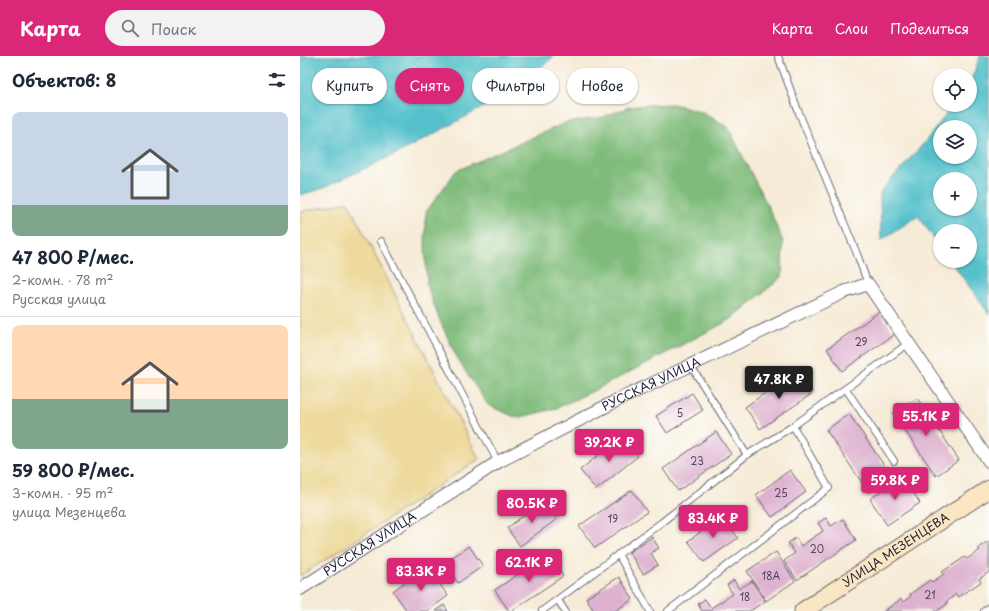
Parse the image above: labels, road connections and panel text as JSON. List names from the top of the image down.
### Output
{
  "streets": {
    "main road": ["УЛИЦА МЕЗЕНЦЕВА"],
    "street": ["РУССКАЯ УЛИЦА"]
  },
  "house_numbers": [
    "29",
    "5",
    "23",
    "25",
    "19",
    "20",
    "18А",
    "21",
    "18"
  ],
  "page": {
    "header": "Карта",
    "search": "Поиск",
    "nav": ["Карта", "Слои", "Поделиться"],
    "heading": "Объектов: 8",
    "map_buttons": ["+", "−"],
    "chip": [
      "Купить",
      "Снять",
      "Фильтры",
      "Новое"
    ],
    "list": [
      {
        "name": "47 800 ₽/мес.",
        "note": "2-комн. · 78 m² · Русская улица"
      },
      {
        "name": "59 800 ₽/мес.",
        "note": "3-комн. · 95 m² · улица Мезенцева"
      }
    ],
    "price": [
      "47.8K ₽",
      "55.1K ₽",
      "39.2K ₽",
      "59.8K ₽",
      "80.5K ₽",
      "83.4K ₽",
      "62.1K ₽",
      "83.3K ₽"
    ]
  }
}
